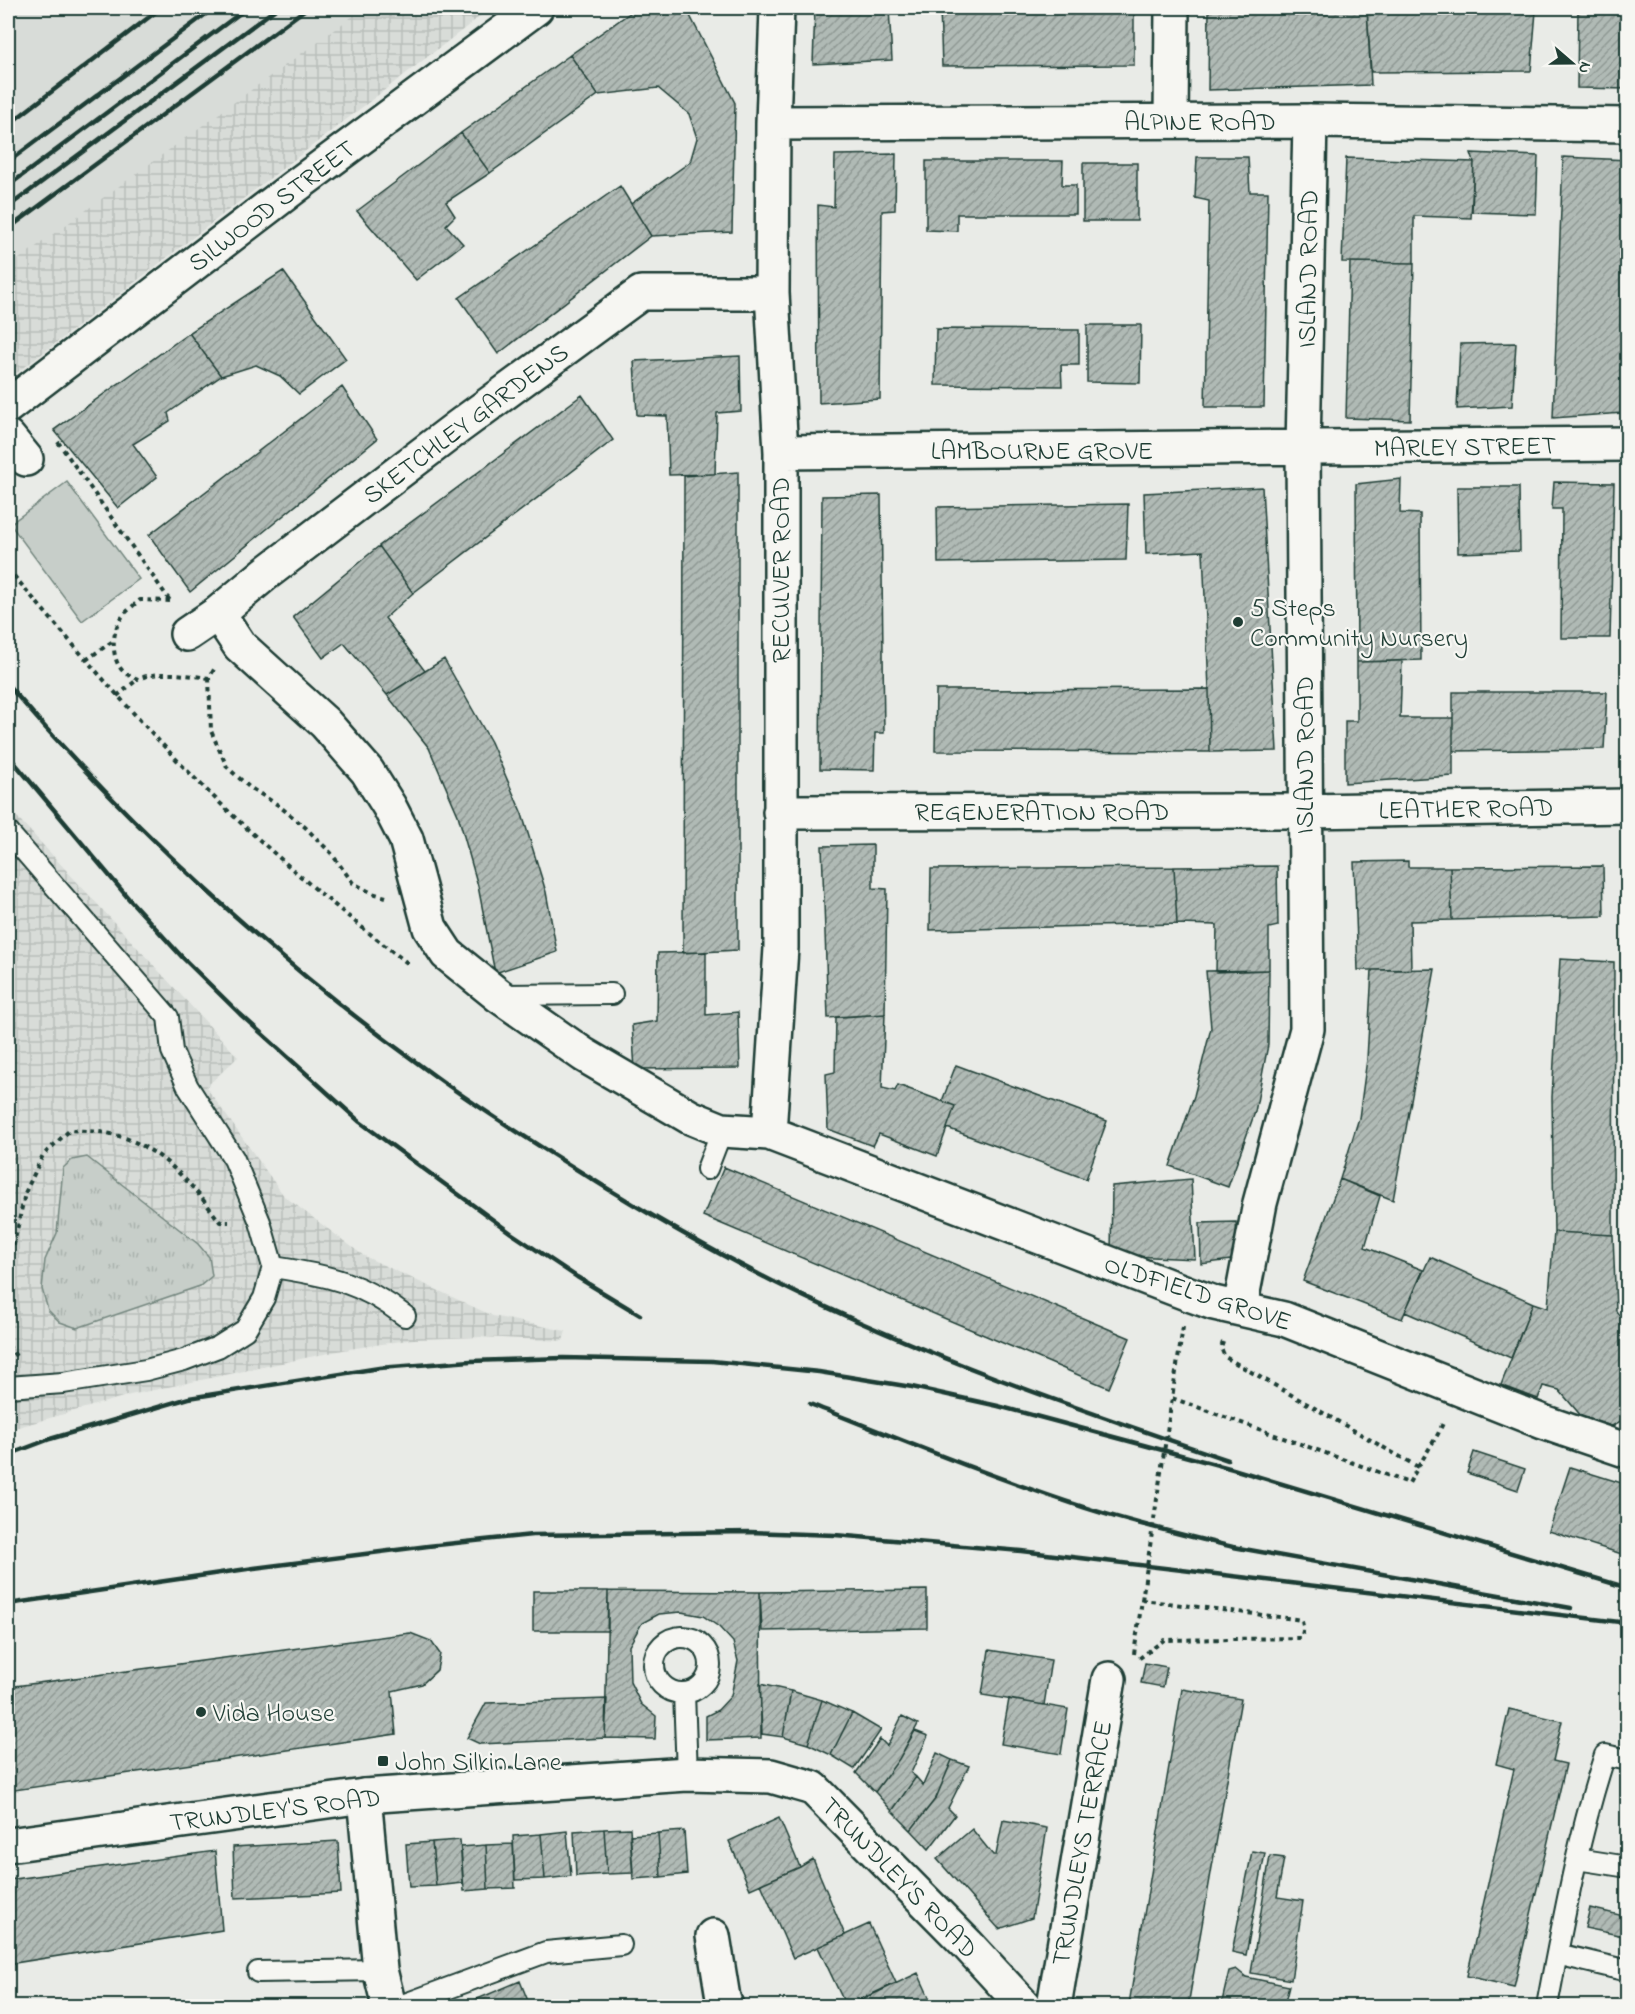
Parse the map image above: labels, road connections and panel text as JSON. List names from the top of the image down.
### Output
{
  "streets": {
    "street": [
      "ALPINE ROAD",
      "SILWOOD STREET",
      "ISLAND ROAD",
      "SKETCHLEY GARDENS",
      "MARLEY STREET",
      "LAMBOURNE GROVE",
      "RECULVER ROAD",
      "LEATHER ROAD",
      "REGENERATION ROAD",
      "OLDFIELD GROVE",
      "TRUNDLEY'S ROAD",
      "TRUNDLEYS TERRACE"
    ]
  },
  "crossings": [
    ["ALPINE ROAD", "ISLAND ROAD"],
    ["ALPINE ROAD", "RECULVER ROAD"],
    ["ISLAND ROAD", "MARLEY STREET"],
    ["ISLAND ROAD", "LAMBOURNE GROVE"],
    ["ISLAND ROAD", "LEATHER ROAD"],
    ["ISLAND ROAD", "REGENERATION ROAD"],
    ["ISLAND ROAD", "OLDFIELD GROVE"],
    ["SKETCHLEY GARDENS", "RECULVER ROAD"],
    ["SKETCHLEY GARDENS", "OLDFIELD GROVE"],
    ["MARLEY STREET", "LAMBOURNE GROVE"],
    ["LAMBOURNE GROVE", "RECULVER ROAD"],
    ["RECULVER ROAD", "REGENERATION ROAD"],
    ["RECULVER ROAD", "OLDFIELD GROVE"],
    ["LEATHER ROAD", "REGENERATION ROAD"]
  ],
  "places": {
    "other": ["5 Steps Community Nursery", "Vida House"],
    "transit": ["John Silkin Lane"]
  },
  "north": "right"
}
